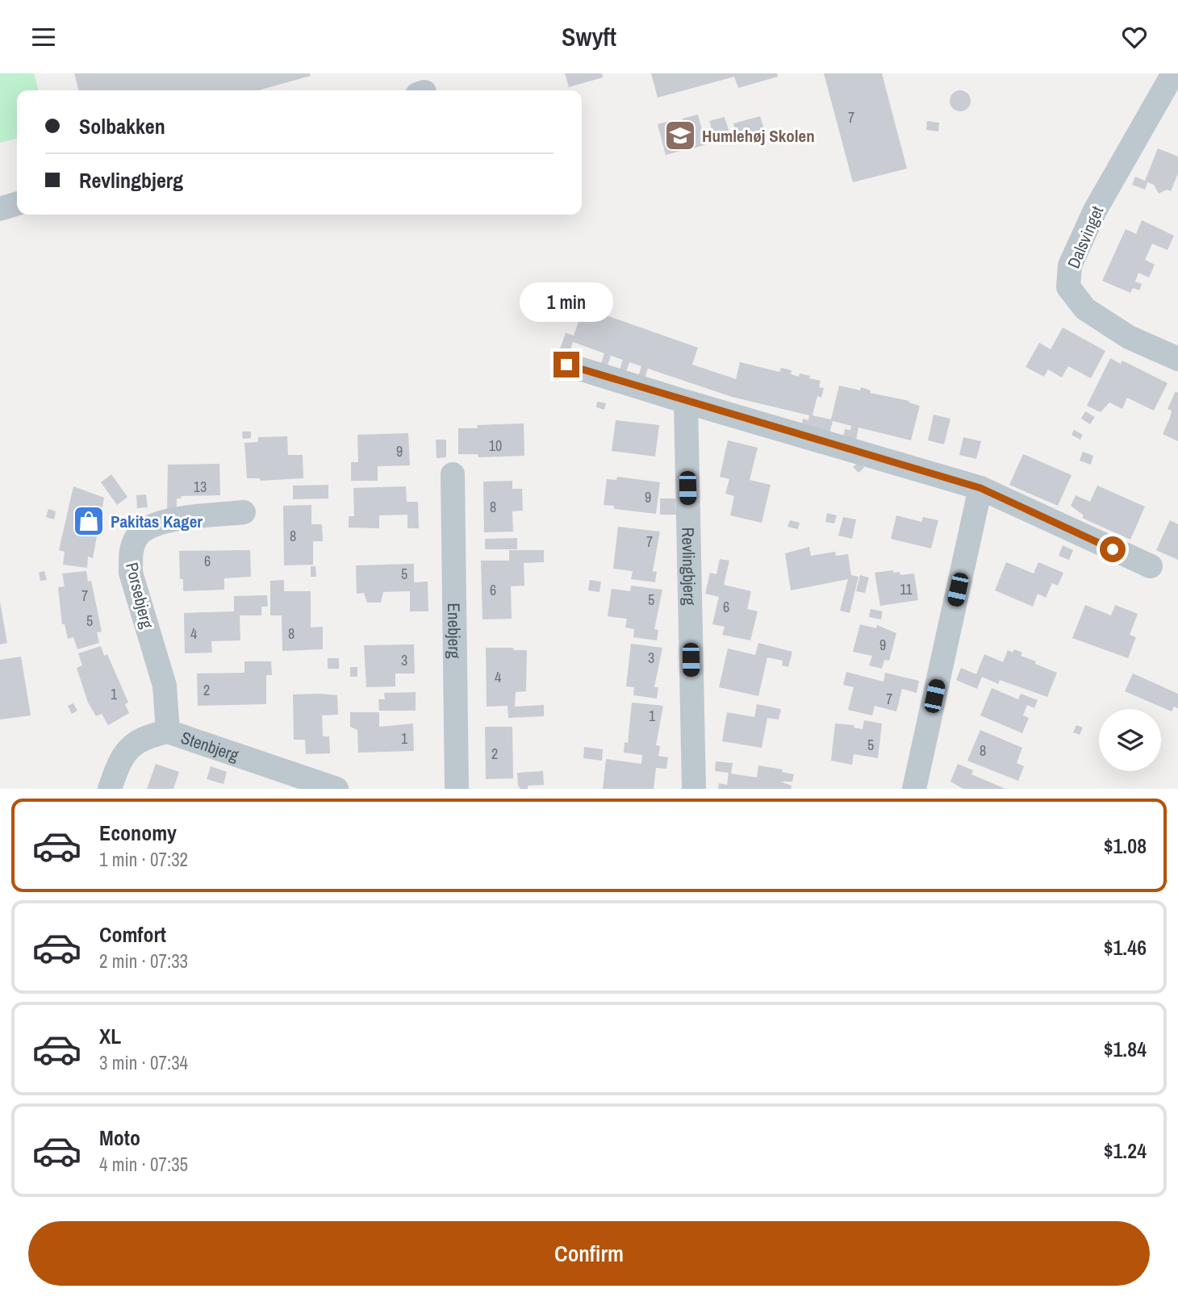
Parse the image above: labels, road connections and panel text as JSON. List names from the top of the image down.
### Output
{
  "streets": {
    "street": [
      "Dalsvinget",
      "Revlingbjerg",
      "Porsebjerg",
      "Enebjerg",
      "Stenbjerg"
    ]
  },
  "crossings": [
    ["Porsebjerg", "Stenbjerg"]
  ],
  "places": {
    "school or university": ["Humlehøj Skolen"],
    "shop": ["Pakitas Kager"]
  },
  "house_numbers": [
    "7",
    "10",
    "9",
    "13",
    "9",
    "8",
    "8",
    "7",
    "6",
    "5",
    "11",
    "6",
    "7",
    "5",
    "6",
    "5",
    "4",
    "8",
    "9",
    "3",
    "3",
    "4",
    "2",
    "1",
    "7",
    "1",
    "1",
    "5",
    "8",
    "2"
  ],
  "page": {
    "header": "Swyft",
    "banner": ["Solbakken", "Revlingbjerg"],
    "bubble": "1 min",
    "list": [
      {
        "name": "Economy",
        "note": "1 min · 07:32",
        "value": "$1.08"
      },
      {
        "name": "Comfort",
        "note": "2 min · 07:33",
        "value": "$1.46"
      },
      {
        "name": "XL",
        "note": "3 min · 07:34",
        "value": "$1.84"
      },
      {
        "name": "Moto",
        "note": "4 min · 07:35",
        "value": "$1.24"
      }
    ],
    "buttons": "Confirm"
  }
}
